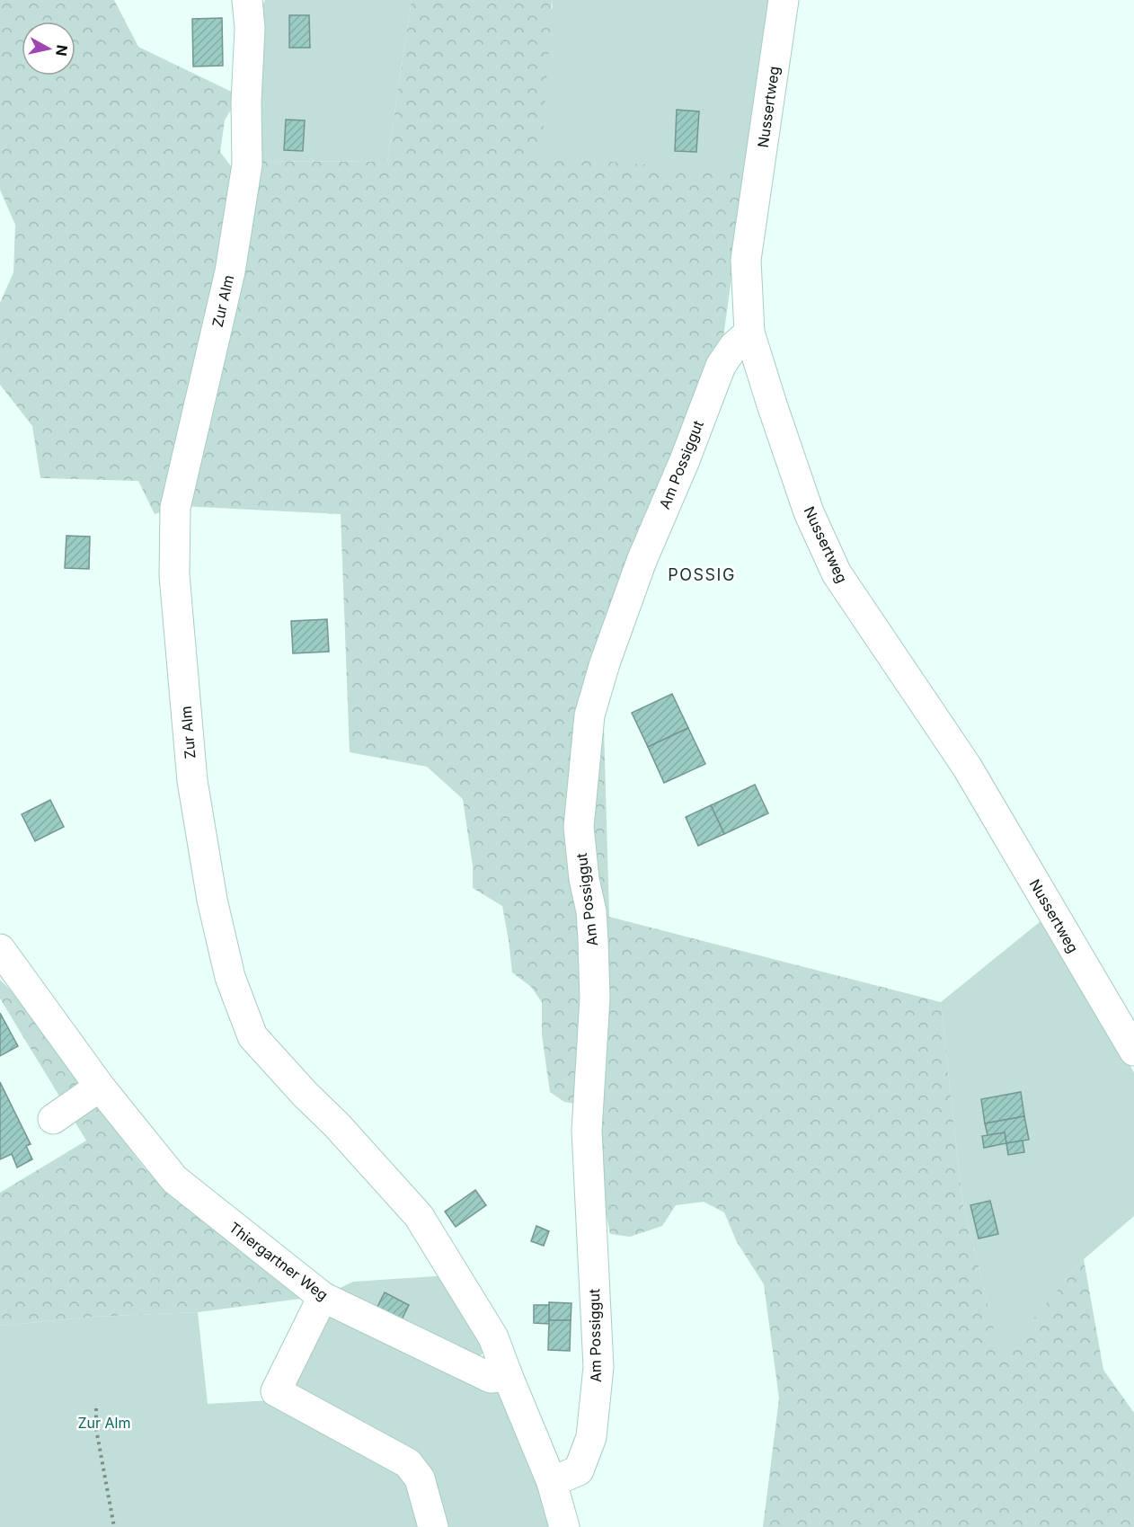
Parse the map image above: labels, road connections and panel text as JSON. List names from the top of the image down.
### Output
{
  "streets": {
    "street": [
      "Nussertweg",
      "Zur Alm",
      "Am Possiggut",
      "Thiergartner Weg"
    ]
  },
  "crossings": [
    ["Nussertweg", "Am Possiggut"],
    ["Zur Alm", "Thiergartner Weg"]
  ],
  "districts": ["POSSIG"],
  "parks": ["Zur Alm"],
  "north": "right"
}
